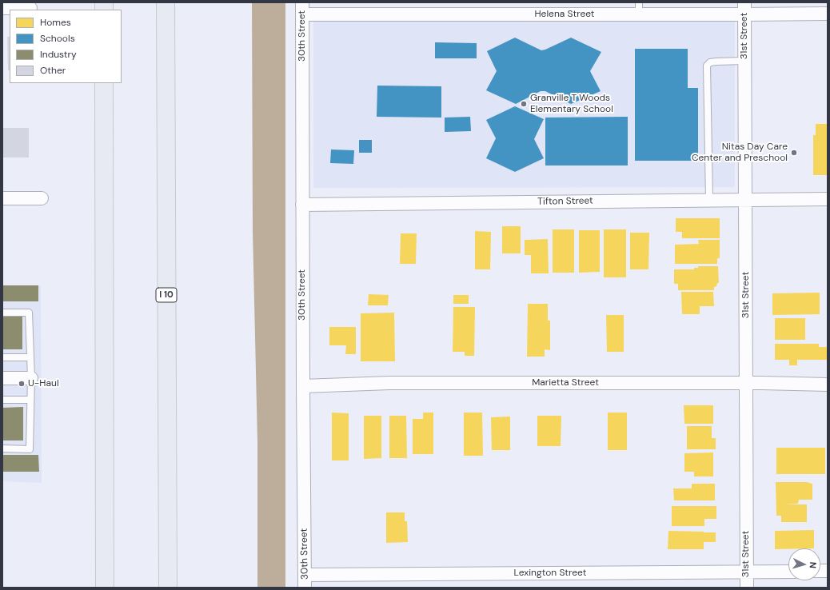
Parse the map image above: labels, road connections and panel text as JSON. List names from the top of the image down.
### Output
{
  "streets": {
    "highway": ["I 10"],
    "street": [
      "Helena Street",
      "30th Street",
      "31st Street",
      "Tifton Street",
      "Marietta Street",
      "Lexington Street"
    ]
  },
  "crossings": [
    ["Helena Street", "30th Street"],
    ["Helena Street", "31st Street"],
    ["30th Street", "Tifton Street"],
    ["30th Street", "Marietta Street"],
    ["30th Street", "Lexington Street"],
    ["31st Street", "Tifton Street"],
    ["31st Street", "Marietta Street"],
    ["31st Street", "Lexington Street"]
  ],
  "places": ["Granville T Woods Elementary School", "Nitas Day Care Center and Preschool", "U-Haul"],
  "legend": [
    "Homes",
    "Schools",
    "Industry",
    "Other"
  ],
  "north": "right"
}
